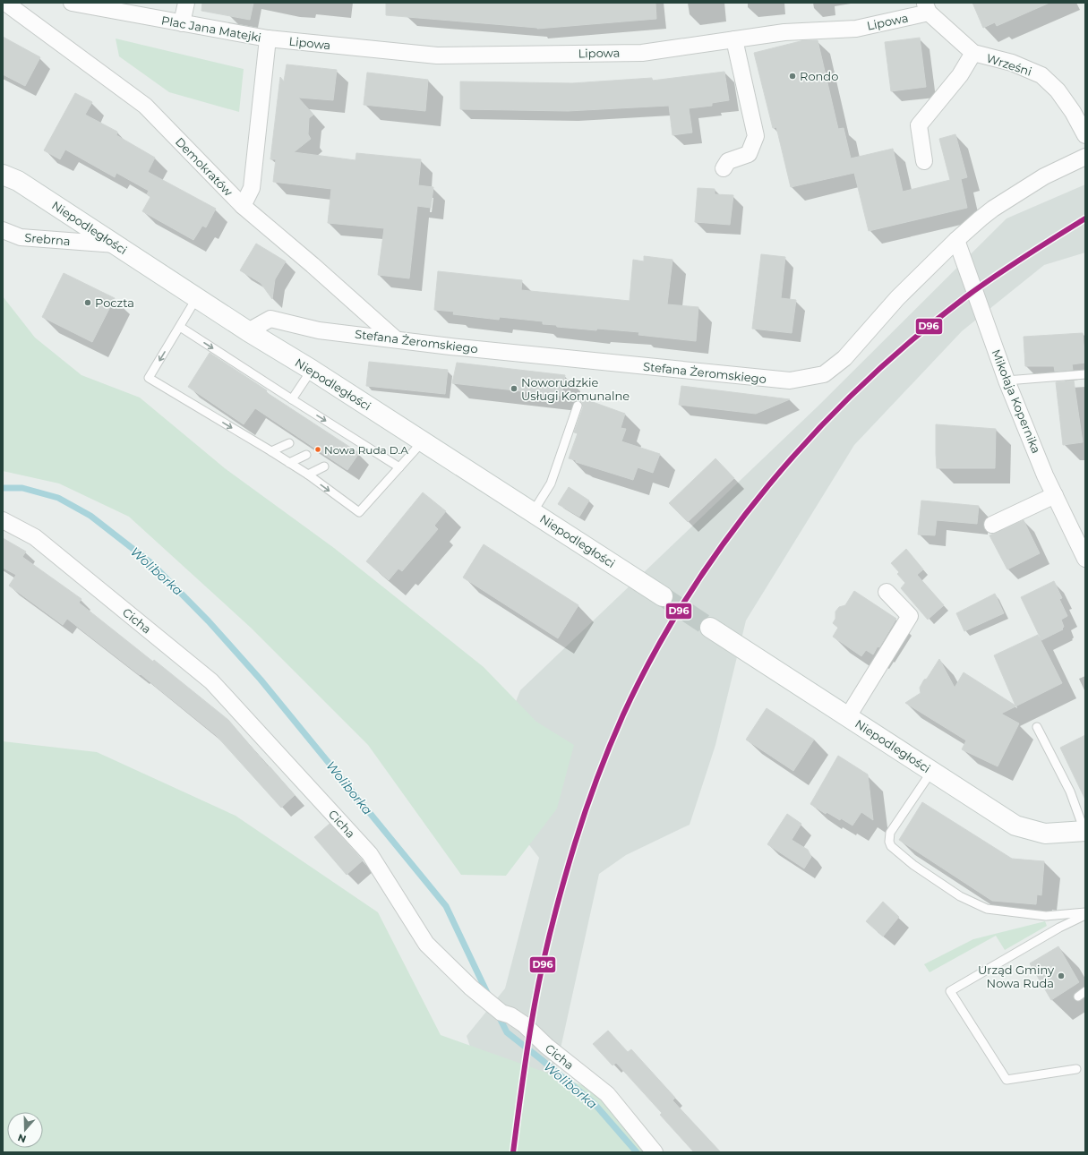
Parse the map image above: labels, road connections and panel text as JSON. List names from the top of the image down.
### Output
{
  "streets": {
    "street": [
      "Lipowa",
      "Plac Jana Matejki",
      "Wrześni",
      "Demokratów",
      "Niepodległości",
      "Srebrna",
      "Stefana Żeromskiego",
      "Mikołaja Kopernika",
      "Cicha"
    ]
  },
  "crossings": [
    ["Lipowa", "Plac Jana Matejki"],
    ["Lipowa", "Wrześni"],
    ["Plac Jana Matejki", "Demokratów"],
    ["Demokratów", "Stefana Żeromskiego"],
    ["Niepodległości", "Srebrna"],
    ["Niepodległości", "Stefana Żeromskiego"],
    ["Stefana Żeromskiego", "Mikołaja Kopernika"]
  ],
  "water": ["Woliborka"],
  "places": [
    "Rondo",
    "Poczta",
    "Noworudzkie Usługi Komunalne",
    "Nowa Ruda D.A",
    "Urząd Gminy Nowa Ruda"
  ],
  "lines": ["transit line D96"],
  "north": "bottom"
}
